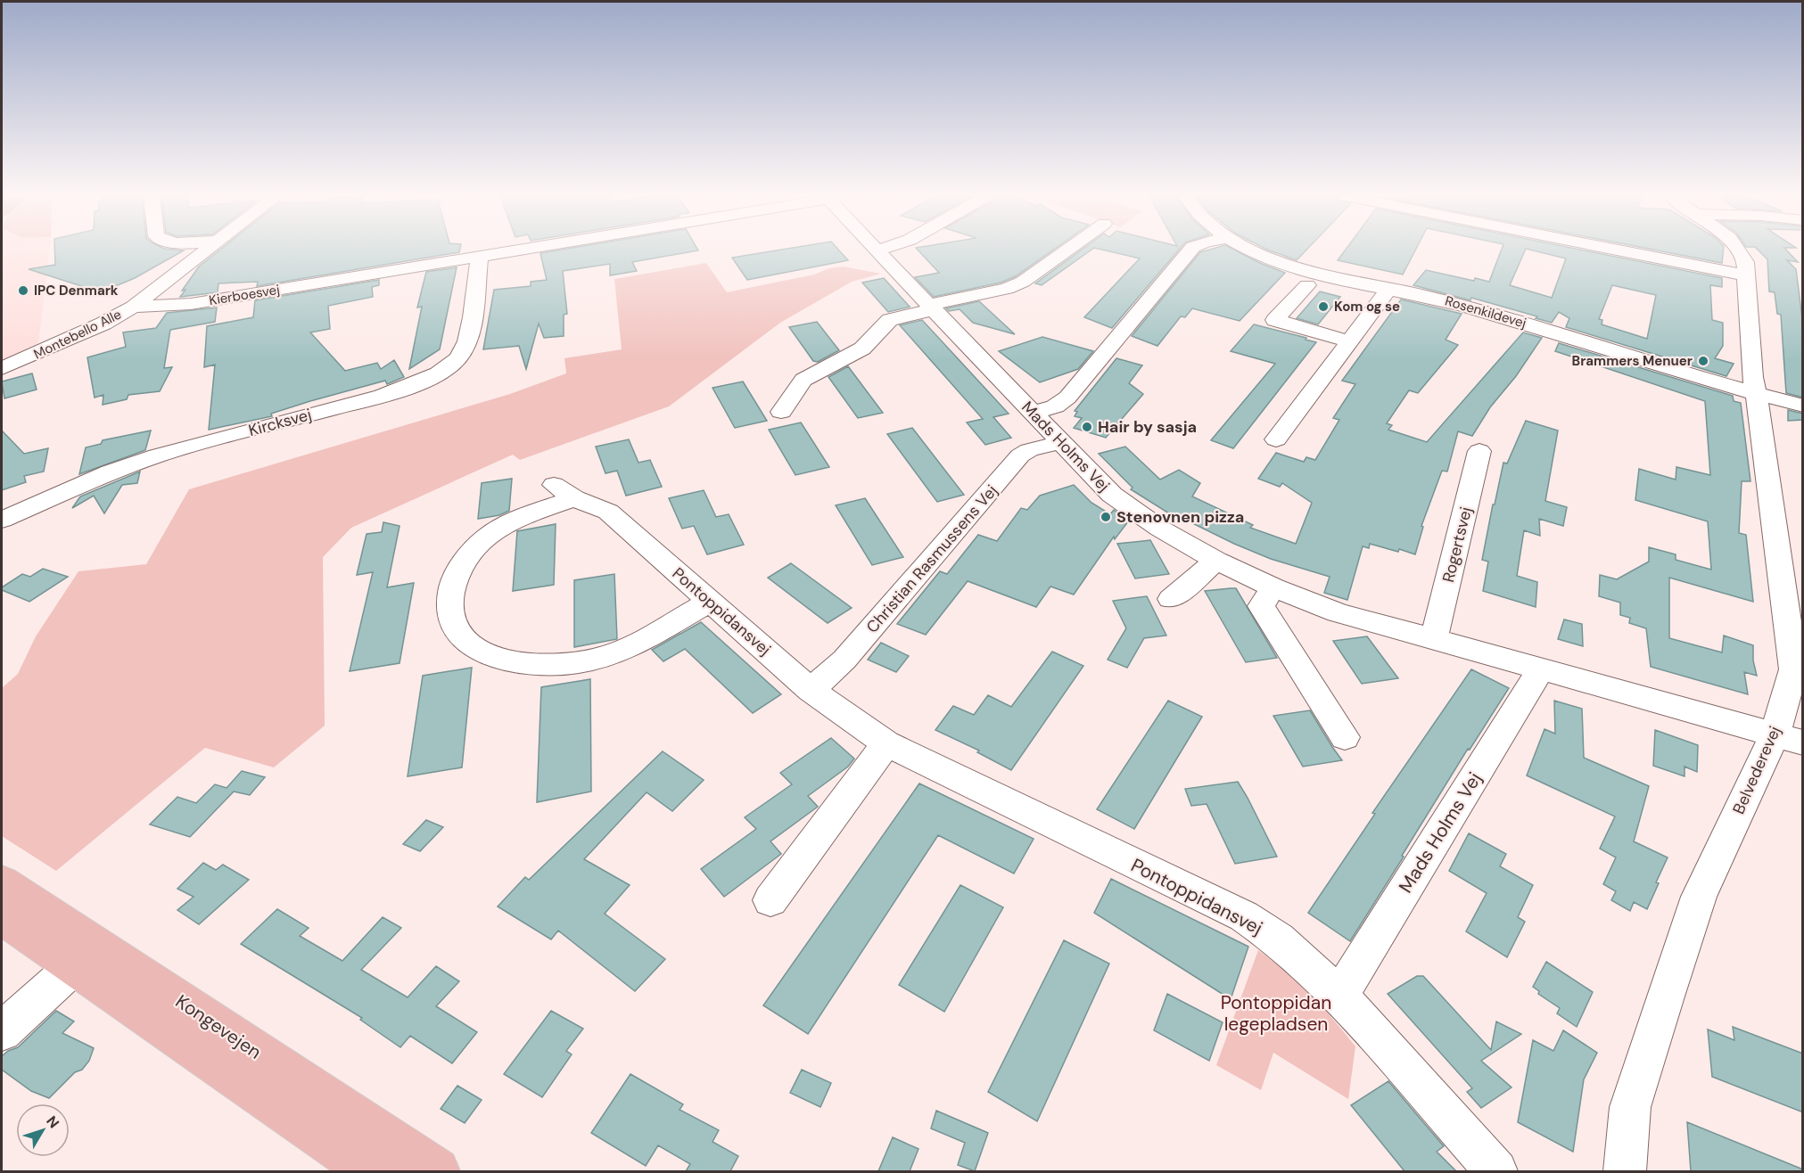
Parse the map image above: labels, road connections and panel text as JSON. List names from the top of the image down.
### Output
{
  "streets": {
    "main road": ["Kongevejen"],
    "street": [
      "Kierboesvej",
      "Rosenkildevej",
      "Montebello Alle",
      "Kircksvej",
      "Mads Holms Vej",
      "Rogertsvej",
      "Christian Rasmussens Vej",
      "Pontoppidansvej",
      "Belvederevej"
    ]
  },
  "crossings": [
    ["Kierboesvej", "Montebello Alle"],
    ["Kierboesvej", "Kircksvej"],
    ["Rosenkildevej", "Belvederevej"],
    ["Mads Holms Vej", "Rogertsvej"],
    ["Mads Holms Vej", "Christian Rasmussens Vej"],
    ["Mads Holms Vej", "Pontoppidansvej"],
    ["Mads Holms Vej", "Belvederevej"],
    ["Christian Rasmussens Vej", "Pontoppidansvej"]
  ],
  "parks": ["Pontoppidan legepladsen"],
  "places": [
    "IPC Denmark",
    "Kom og se",
    "Brammers Menuer",
    "Hair by sasja",
    "Stenovnen pizza"
  ],
  "north": "top right"
}
